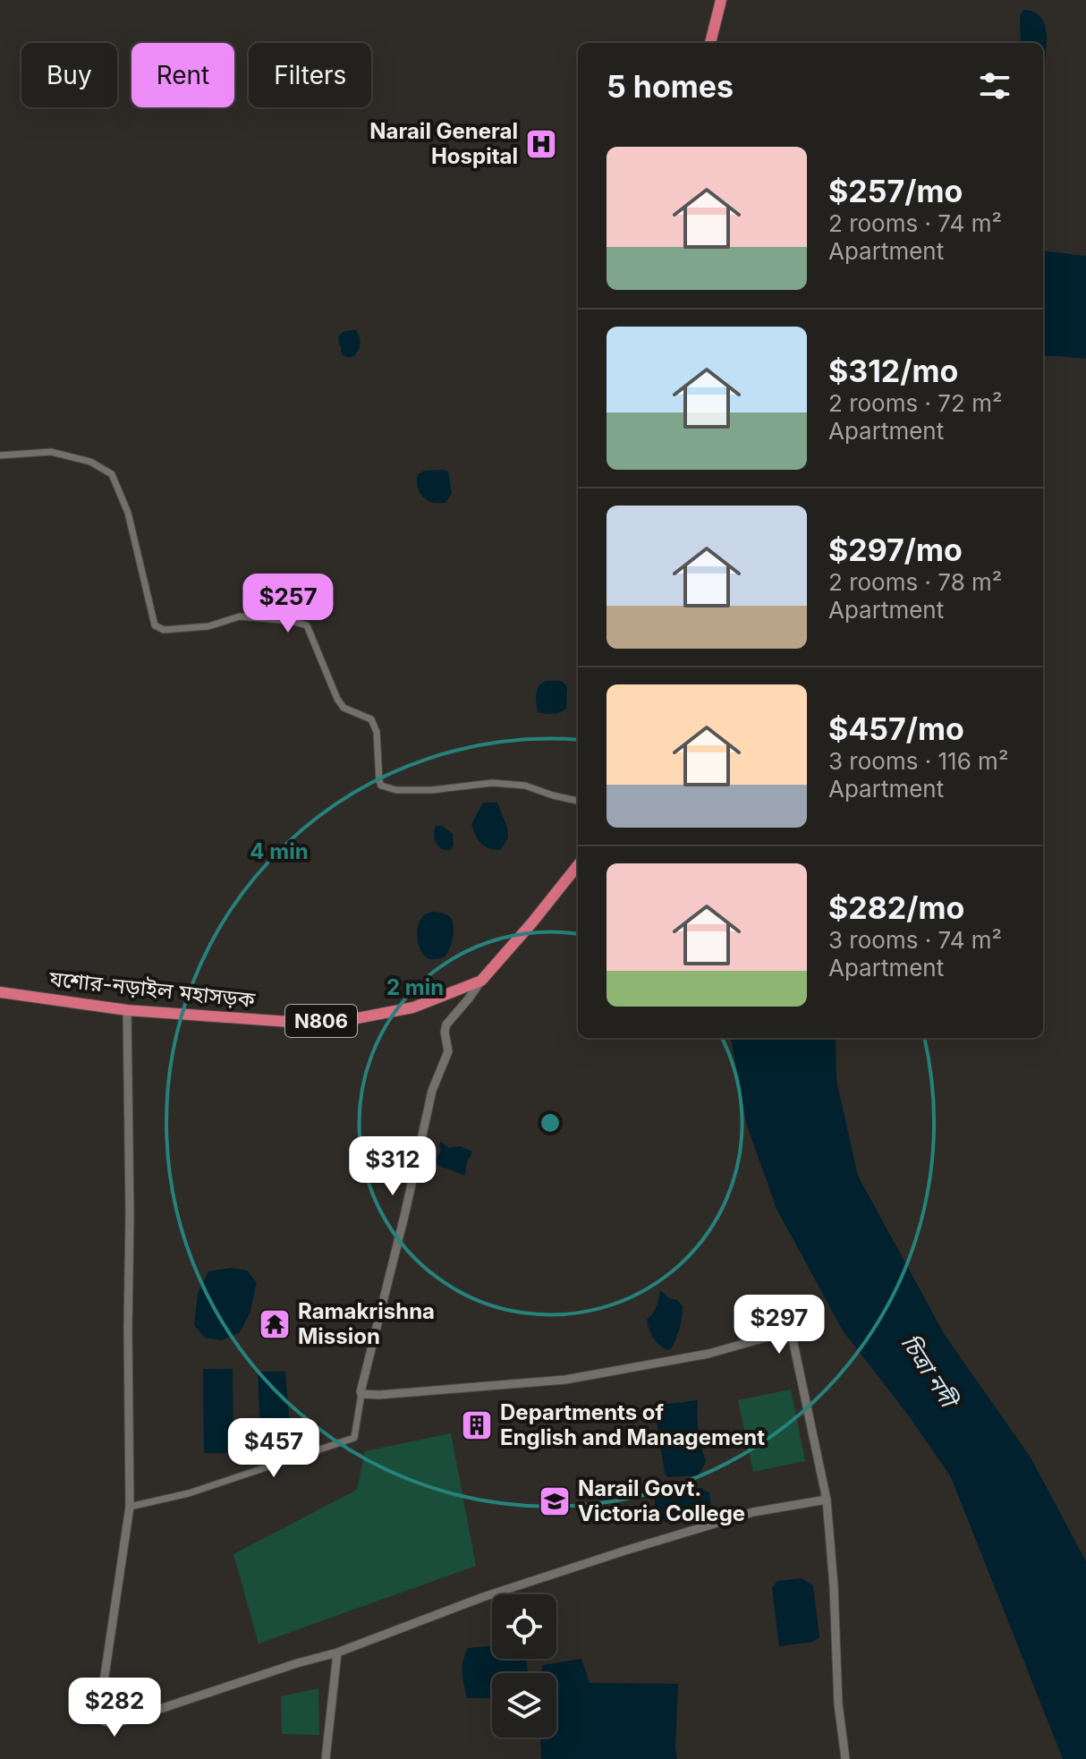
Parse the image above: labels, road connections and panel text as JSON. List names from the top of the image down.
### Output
{
  "streets": {
    "highway": ["যশোর-নড়াইল মহাসড়ক", "N806"]
  },
  "water": ["চিত্রা নদী"],
  "places": {
    "hospital": ["Narail General Hospital"],
    "temple": ["Ramakrishna Mission"],
    "building": ["Departments of English and Management"],
    "school or university": ["Narail Govt. Victoria College"]
  },
  "page": {
    "chip": ["Buy", "Rent", "Filters"],
    "heading": "5 homes",
    "list": [
      {
        "name": "$257/mo",
        "note": "2 rooms · 74 m² · Apartment"
      },
      {
        "name": "$312/mo",
        "note": "2 rooms · 72 m² · Apartment"
      },
      {
        "name": "$297/mo",
        "note": "2 rooms · 78 m² · Apartment"
      },
      {
        "name": "$457/mo",
        "note": "3 rooms · 116 m² · Apartment"
      },
      {
        "name": "$282/mo",
        "note": "3 rooms · 74 m² · Apartment"
      }
    ],
    "price": [
      "$257",
      "$312",
      "$297",
      "$457",
      "$282"
    ]
  },
  "rings": ["4 min", "2 min"]
}
